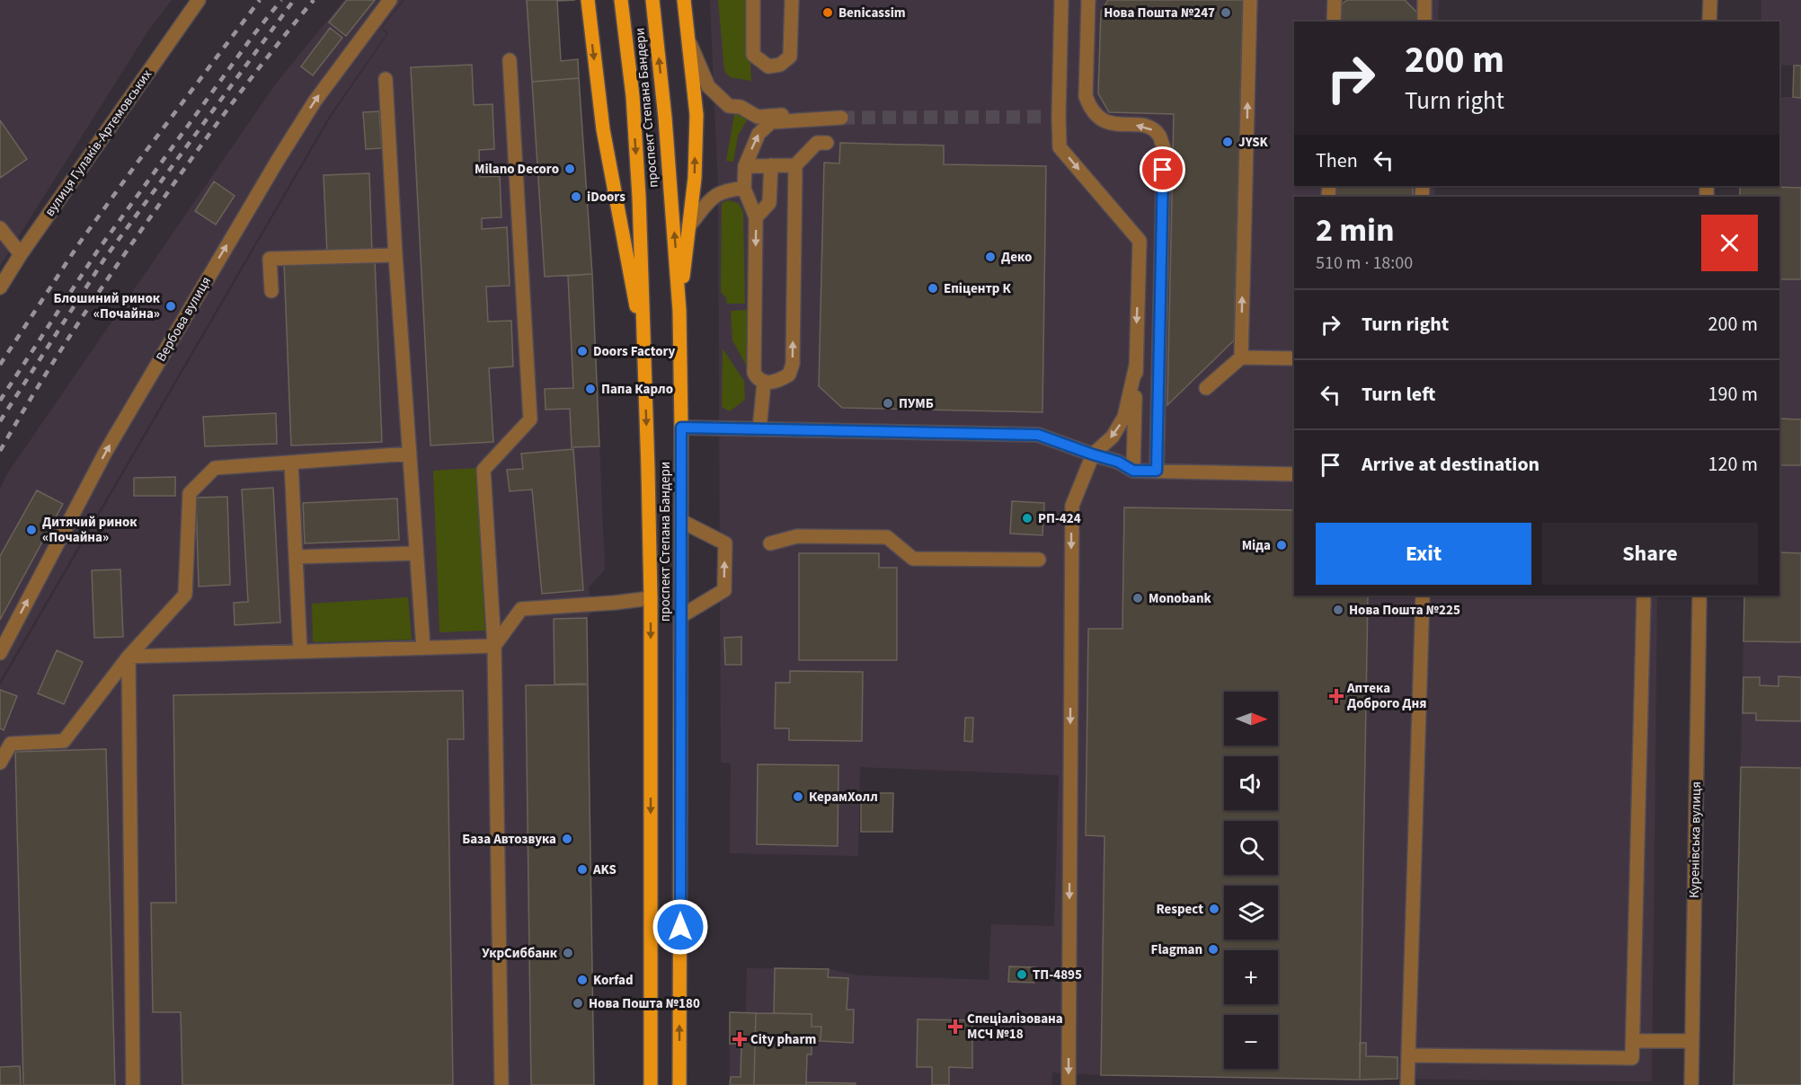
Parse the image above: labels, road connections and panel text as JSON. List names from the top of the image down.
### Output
{
  "streets": {
    "main road": ["проспект Степана Бандери"],
    "street": ["вулиця Гулаків-Артемовських", "Вербова вулиця", "Куренівська вулиця"]
  },
  "one_way": ["Вербова вулиця"],
  "places": {
    "other": [
      "Benicassim",
      "Нова Пошта №247",
      "JYSK",
      "Milano Decoro",
      "iDoors",
      "Деко",
      "Епіцентр К",
      "Блошиний ринок «Почайна»",
      "Doors Factory",
      "Папа Карло",
      "ПУМБ",
      "РП-424",
      "Дитячий ринок «Почайна»",
      "Міда",
      "Monobank",
      "Нова Пошта №225",
      "КерамХолл",
      "База Автозвука",
      "AKS",
      "Respect",
      "Flagman",
      "УкрСиббанк",
      "ТП-4895",
      "Korfad",
      "Нова Пошта №180"
    ],
    "health": ["Аптека Доброго Дня", "Спеціалізована МСЧ №18", "City pharm"]
  },
  "north": "right",
  "page": {
    "turn": ["200 m", "Turn right"],
    "then": "Then",
    "heading": ["2 min", "510 m · 18:00"],
    "list": [
      {
        "name": "Turn right",
        "value": "200 m"
      },
      {
        "name": "Turn left",
        "value": "190 m"
      },
      {
        "name": "Arrive at destination",
        "value": "120 m"
      }
    ],
    "buttons": ["Exit", "Share"],
    "map_buttons": ["+", "−"]
  }
}
